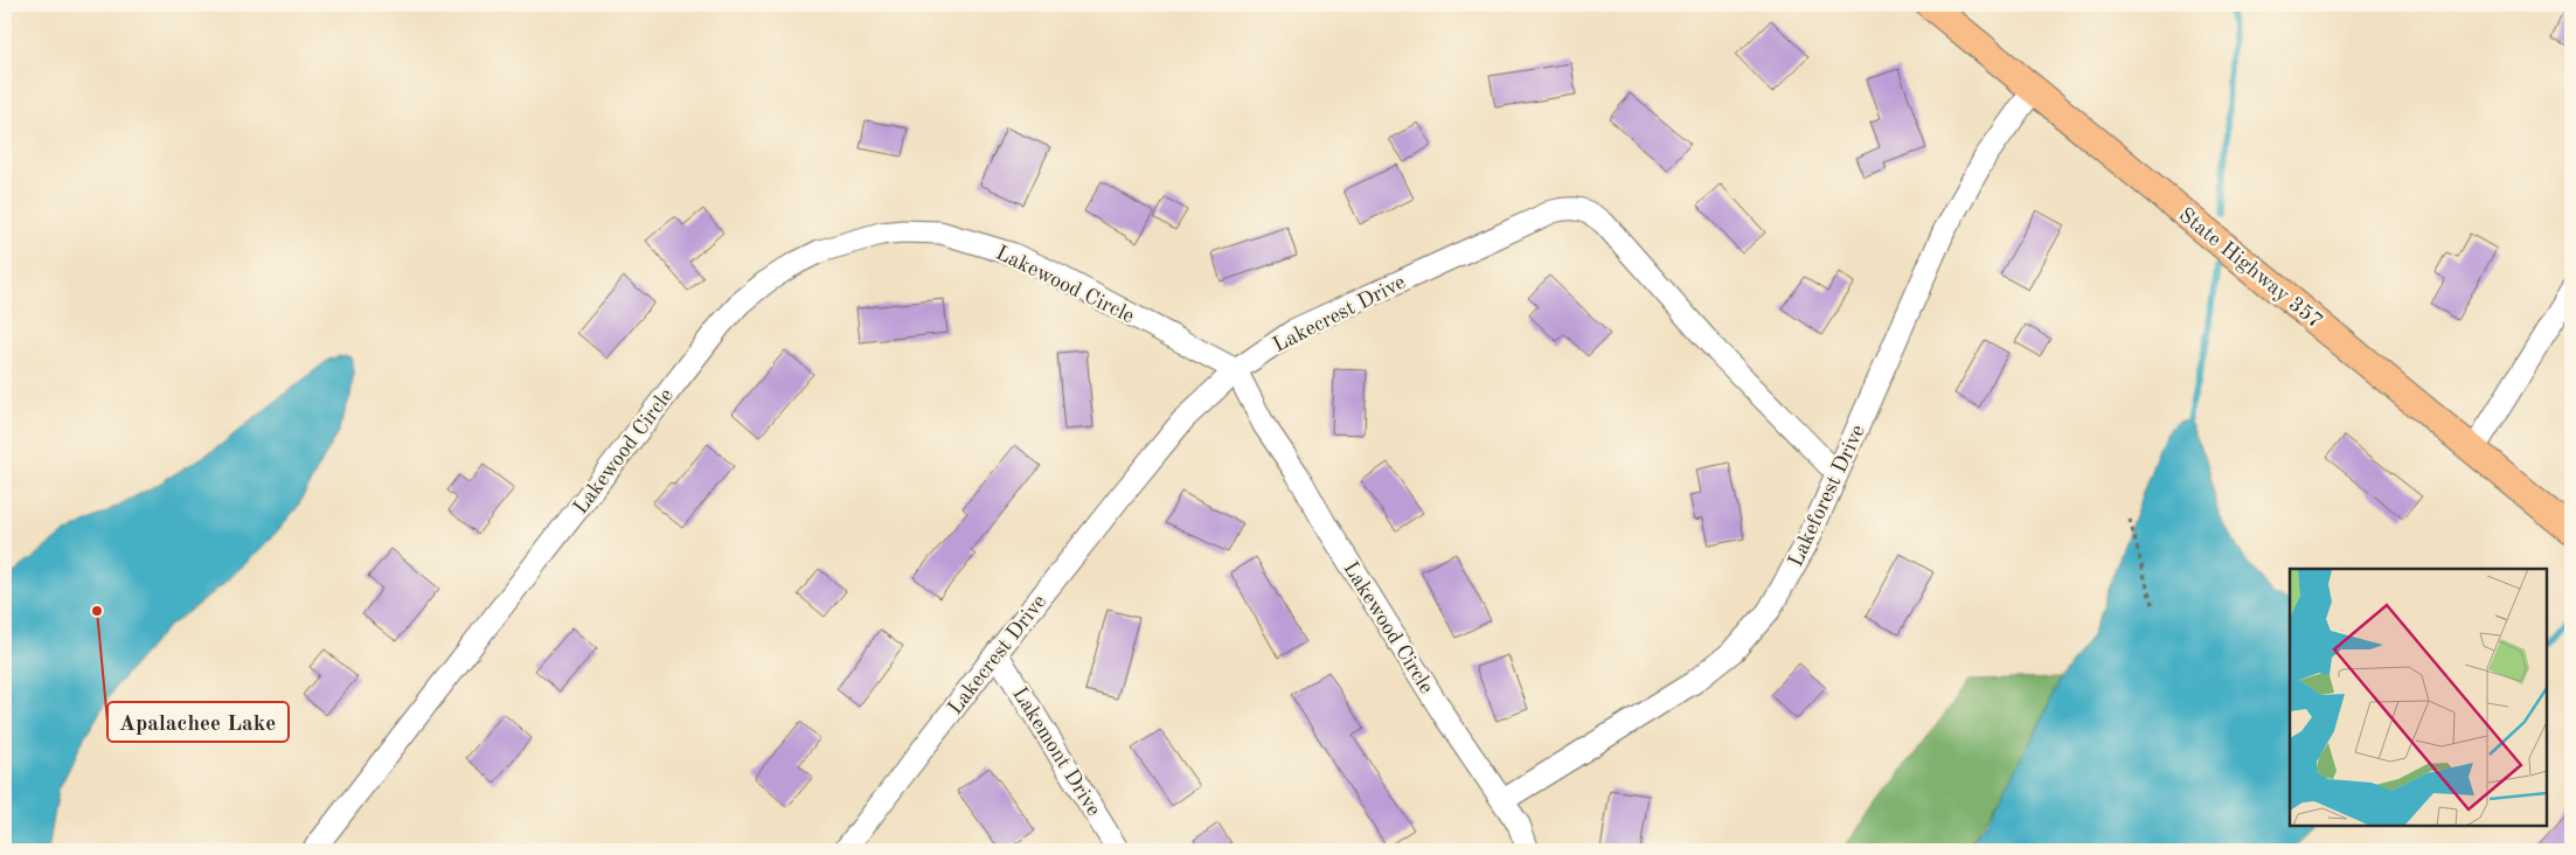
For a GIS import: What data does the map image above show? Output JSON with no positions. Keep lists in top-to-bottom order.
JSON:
{
  "streets": {
    "main road": ["State Highway 357"],
    "street": [
      "Lakewood Circle",
      "Lakecrest Drive",
      "Lakeforest Drive",
      "Lakemont Drive"
    ]
  },
  "crossings": [
    ["State Highway 357", "Lakeforest Drive"],
    ["Lakewood Circle", "Lakecrest Drive"],
    ["Lakewood Circle", "Lakeforest Drive"],
    ["Lakecrest Drive", "Lakeforest Drive"],
    ["Lakecrest Drive", "Lakemont Drive"]
  ],
  "places": ["Apalachee Lake"]
}
